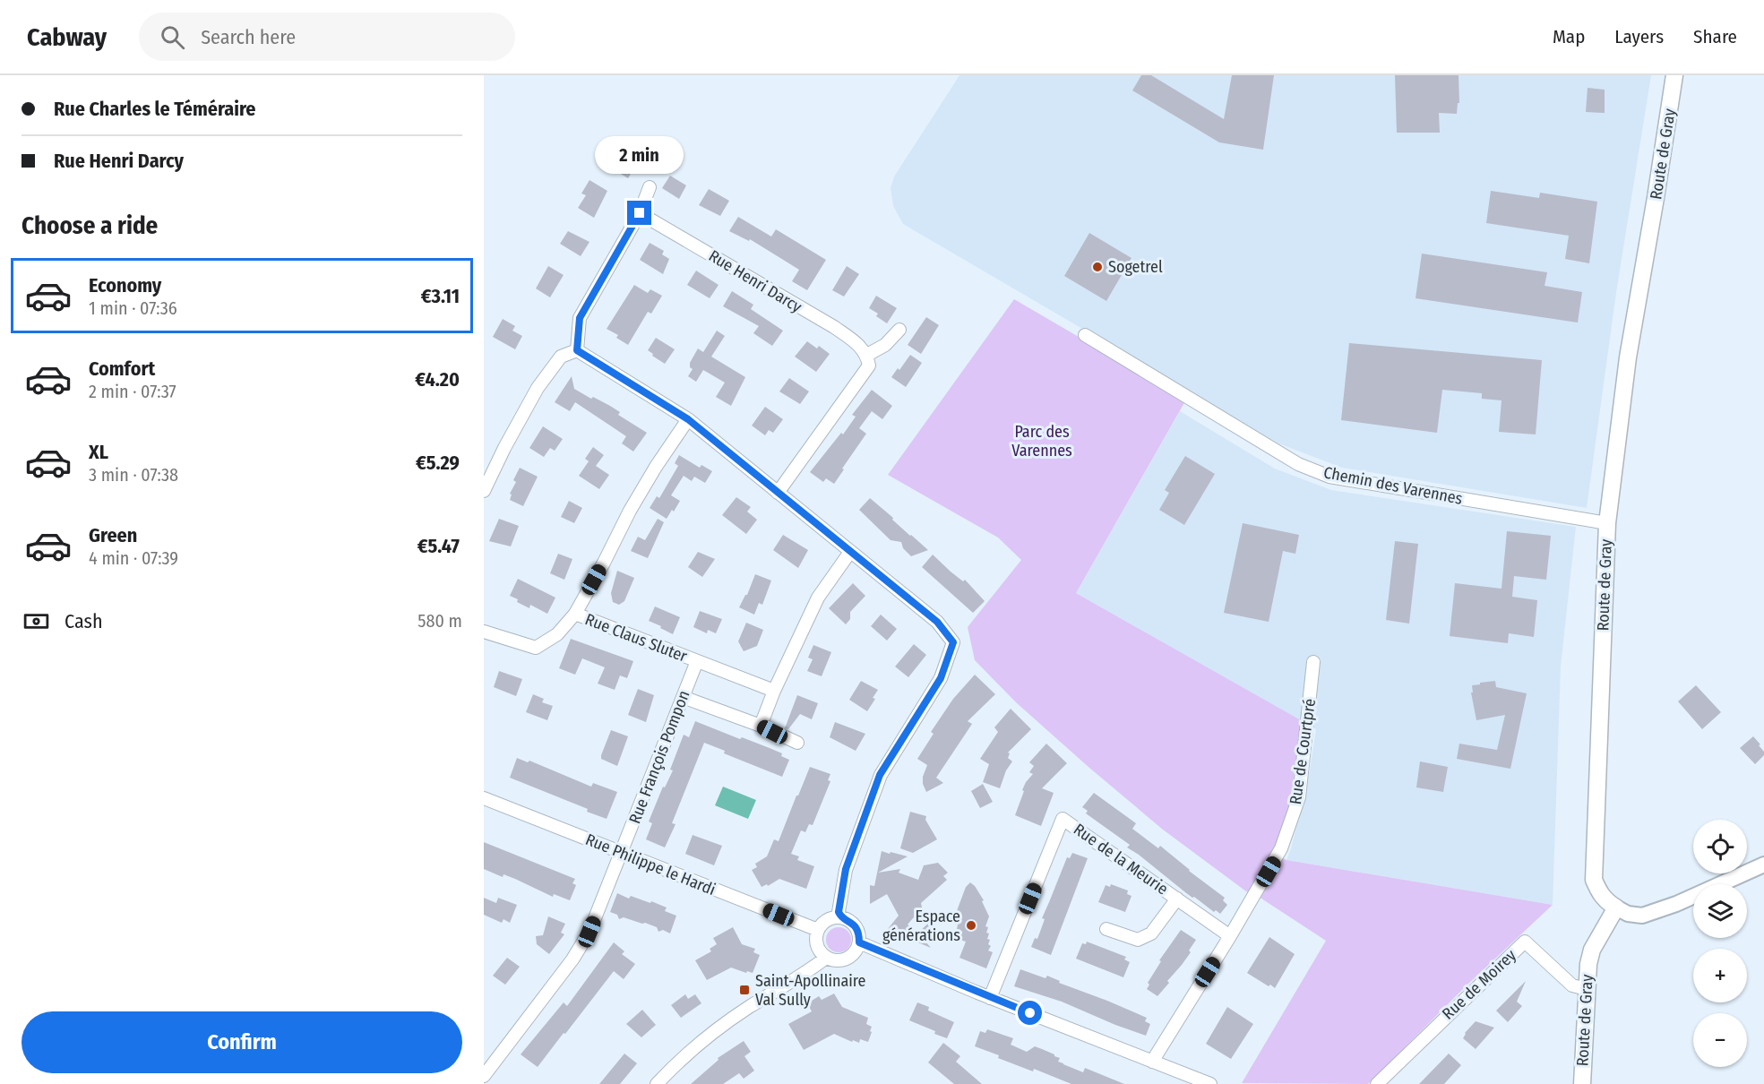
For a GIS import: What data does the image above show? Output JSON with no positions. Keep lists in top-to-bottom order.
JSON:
{
  "streets": {
    "main road": ["Route de Gray"],
    "street": [
      "Rue Henri Darcy",
      "Chemin des Varennes",
      "Rue Claus Sluter",
      "Rue de Courtpré",
      "Rue François Pompon",
      "Rue de la Meurie",
      "Rue Philippe le Hardi",
      "Rue de Moirey"
    ]
  },
  "crossings": [
    ["Route de Gray", "Chemin des Varennes"],
    ["Route de Gray", "Rue de Moirey"],
    ["Rue Claus Sluter", "Rue François Pompon"],
    ["Rue de Courtpré", "Rue de la Meurie"],
    ["Rue François Pompon", "Rue Philippe le Hardi"]
  ],
  "parks": ["Parc des Varennes"],
  "places": {
    "other": ["Sogetrel", "Espace générations"],
    "transit": ["Saint-Apollinaire Val Sully"]
  },
  "page": {
    "header": "Cabway",
    "search": "Search here",
    "nav": ["Map", "Layers", "Share"],
    "banner": ["Rue Charles le Téméraire", "Rue Henri Darcy"],
    "bubble": "2 min",
    "heading": "Choose a ride",
    "list": [
      {
        "name": "Economy",
        "note": "1 min · 07:36",
        "value": "€3.11"
      },
      {
        "name": "Comfort",
        "note": "2 min · 07:37",
        "value": "€4.20"
      },
      {
        "name": "XL",
        "note": "3 min · 07:38",
        "value": "€5.29"
      },
      {
        "name": "Green",
        "note": "4 min · 07:39",
        "value": "€5.47"
      }
    ],
    "pay": ["Cash", "580 m"],
    "map_buttons": ["+", "−"],
    "buttons": "Confirm"
  }
}
